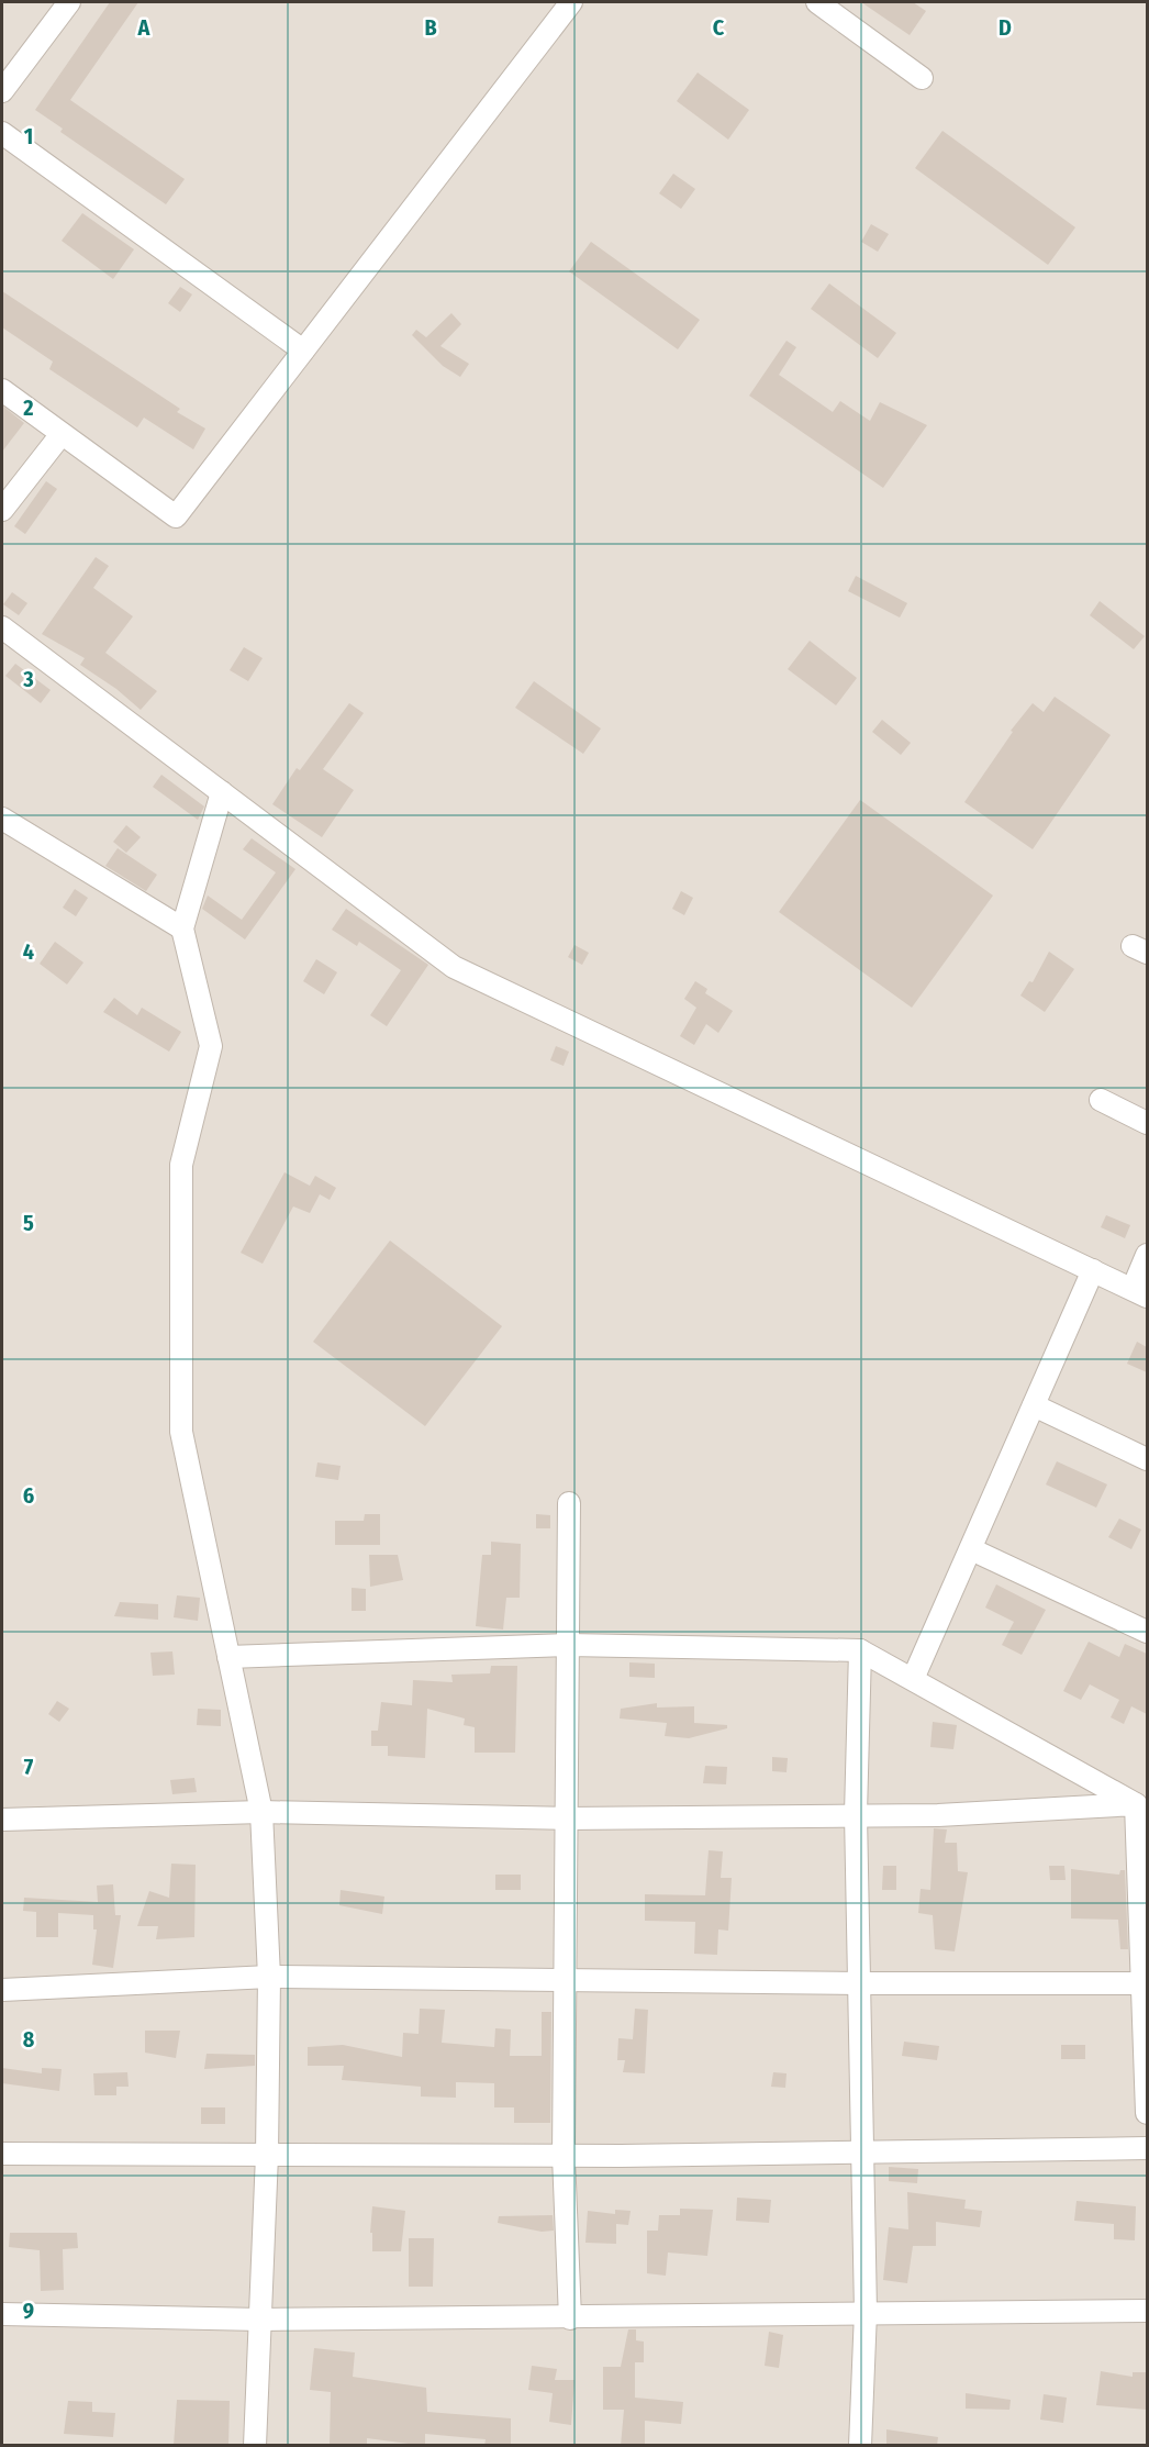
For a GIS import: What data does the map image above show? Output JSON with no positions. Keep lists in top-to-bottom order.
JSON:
{
  "grid": {
    "columns": [
      "A",
      "B",
      "C",
      "D"
    ],
    "rows": [
      "1",
      "2",
      "3",
      "4",
      "5",
      "6",
      "7",
      "8",
      "9"
    ]
  }
}
